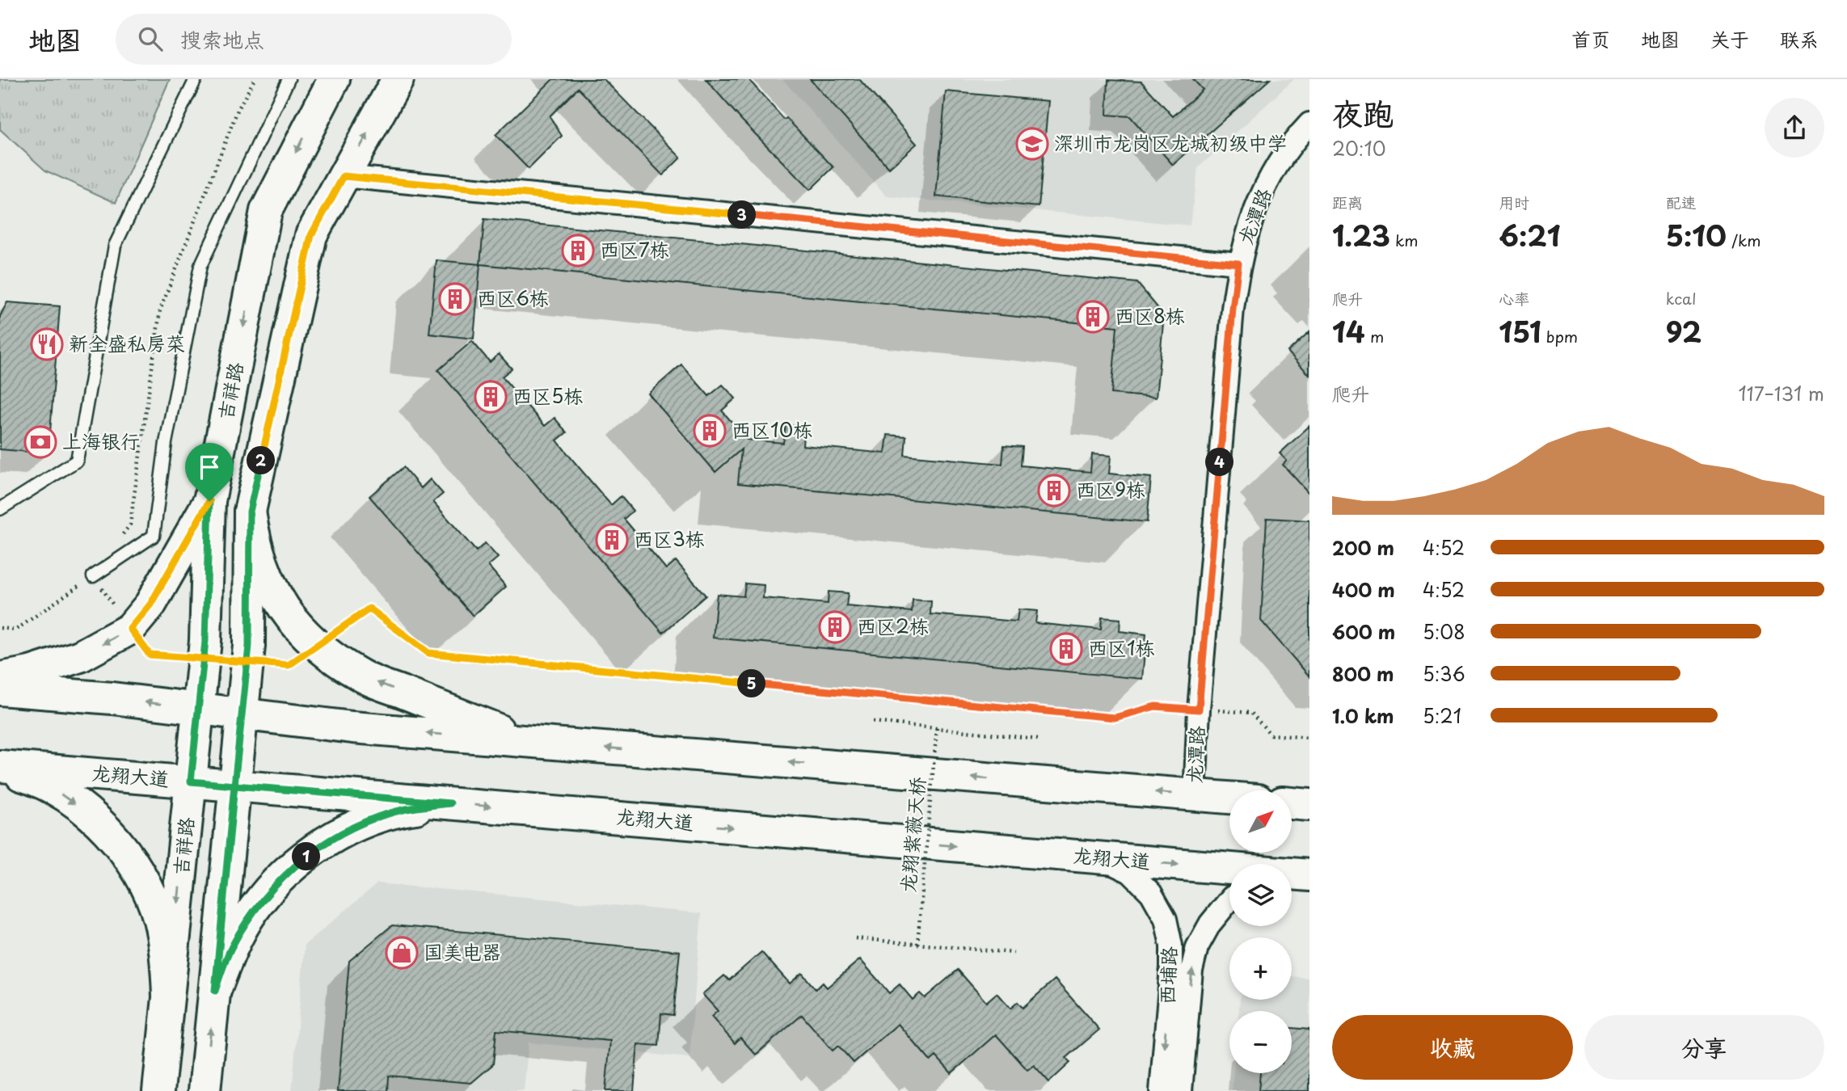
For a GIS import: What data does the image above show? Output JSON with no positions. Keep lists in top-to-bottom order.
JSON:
{
  "streets": {
    "main road": ["吉祥路", "龙翔大道"],
    "street": ["龙潭路", "西埔路"],
    "path": ["龙翔紫薇天桥"]
  },
  "crossings": [
    ["吉祥路", "龙翔大道"],
    ["龙翔大道", "西埔路"]
  ],
  "places": {
    "school or university": ["深圳市龙岗区龙城初级中学"],
    "building": [
      "西区7栋",
      "西区6栋",
      "西区8栋",
      "西区5栋",
      "西区10栋",
      "西区9栋",
      "西区3栋",
      "西区2栋",
      "西区1栋"
    ],
    "restaurant": ["新全盛私房菜"],
    "bank": ["上海银行"],
    "shop": ["国美电器"]
  },
  "north": "top right",
  "page": {
    "header": "地图",
    "search": "搜索地点",
    "nav": [
      "首页",
      "地图",
      "关于",
      "联系"
    ],
    "heading": ["夜跑", "20:10"],
    "stats": [
      ["距离", "1.23 km"],
      ["用时", "6:21"],
      ["配速", "5:10 /km"],
      ["爬升", "14 m"],
      ["心率", "151 bpm"],
      ["kcal", "92"]
    ],
    "pins": [
      "3",
      "2",
      "4",
      "5",
      "1"
    ],
    "chart": ["爬升", "117–131 m"],
    "list": [
      {
        "name": "200 m",
        "note": "4:52"
      },
      {
        "name": "400 m",
        "note": "4:52"
      },
      {
        "name": "600 m",
        "note": "5:08"
      },
      {
        "name": "800 m",
        "note": "5:36"
      },
      {
        "name": "1.0 km",
        "note": "5:21"
      }
    ],
    "map_buttons": ["+", "−"],
    "buttons": ["收藏", "分享"]
  }
}
